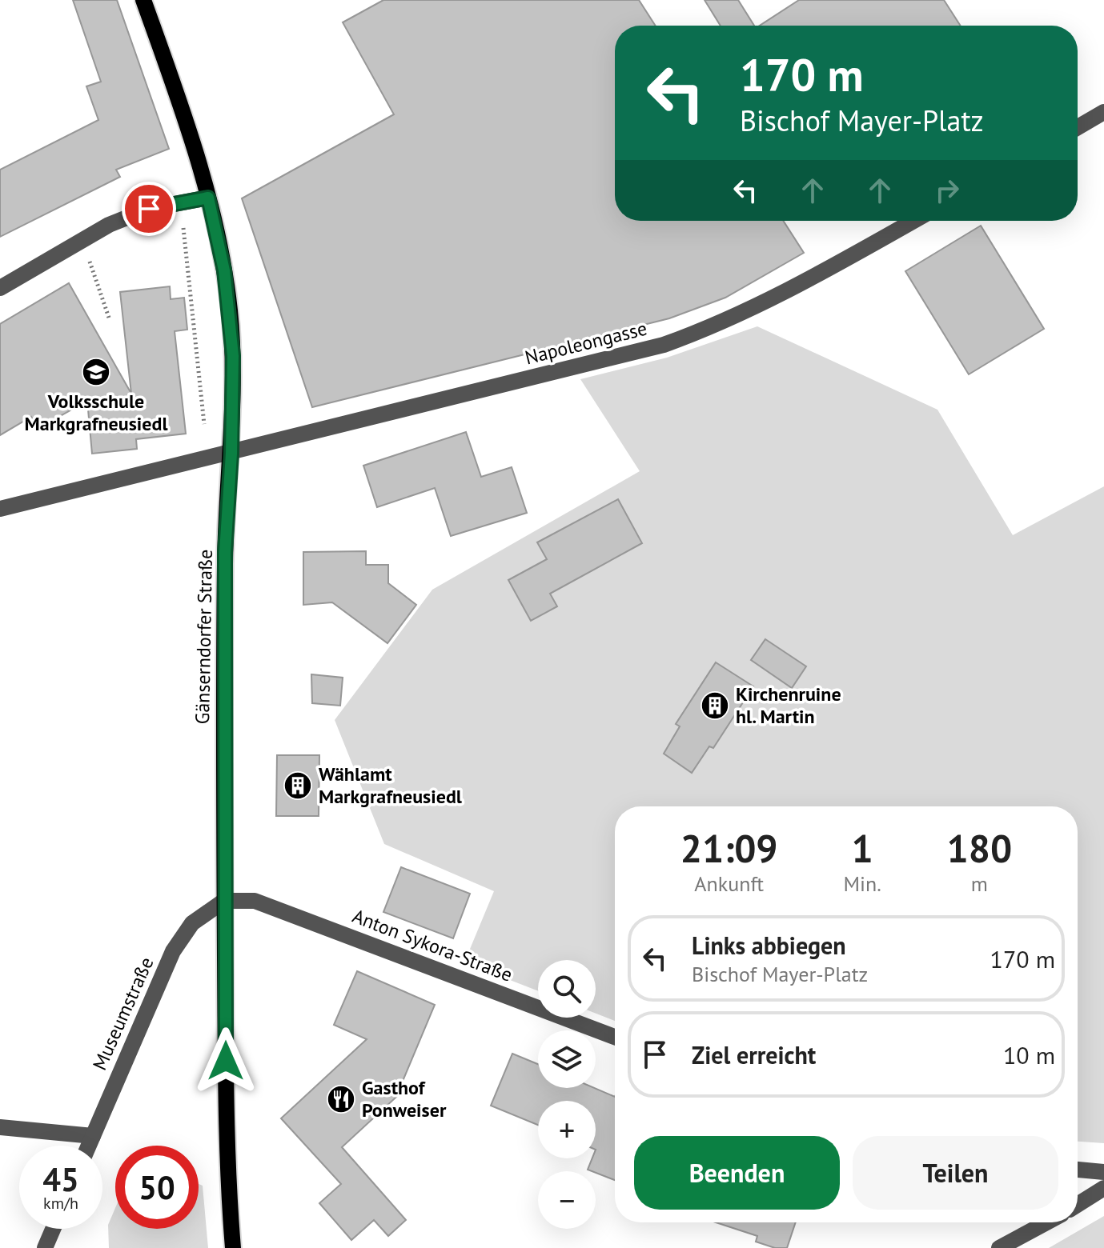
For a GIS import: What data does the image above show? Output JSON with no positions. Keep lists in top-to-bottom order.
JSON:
{
  "streets": {
    "main road": ["Gänserndorfer Straße"],
    "street": ["Napoleongasse", "Anton Sykora-Straße", "Museumstraße"]
  },
  "crossings": [
    ["Napoleongasse", "Gänserndorfer Straße"],
    ["Gänserndorfer Straße", "Anton Sykora-Straße"],
    ["Gänserndorfer Straße", "Museumstraße"],
    ["Anton Sykora-Straße", "Museumstraße"]
  ],
  "places": {
    "school or university": ["Volksschule Markgrafneusiedl"],
    "building": ["Kirchenruine hl. Martin", "Wählamt Markgrafneusiedl"],
    "restaurant": ["Gasthof Ponweiser"]
  },
  "page": {
    "turn": ["170 m", "Bischof Mayer-Platz"],
    "eta": [
      "21:09",
      "Ankunft",
      "1",
      "Min.",
      "180",
      "m"
    ],
    "list": [
      {
        "name": "Links abbiegen",
        "note": "Bischof Mayer-Platz",
        "value": "170 m"
      },
      {
        "name": "Ziel erreicht",
        "value": "10 m"
      }
    ],
    "map_buttons": ["+", "−"],
    "buttons": ["Beenden", "Teilen"],
    "speed": "45 km/h",
    "limit": "50"
  }
}
